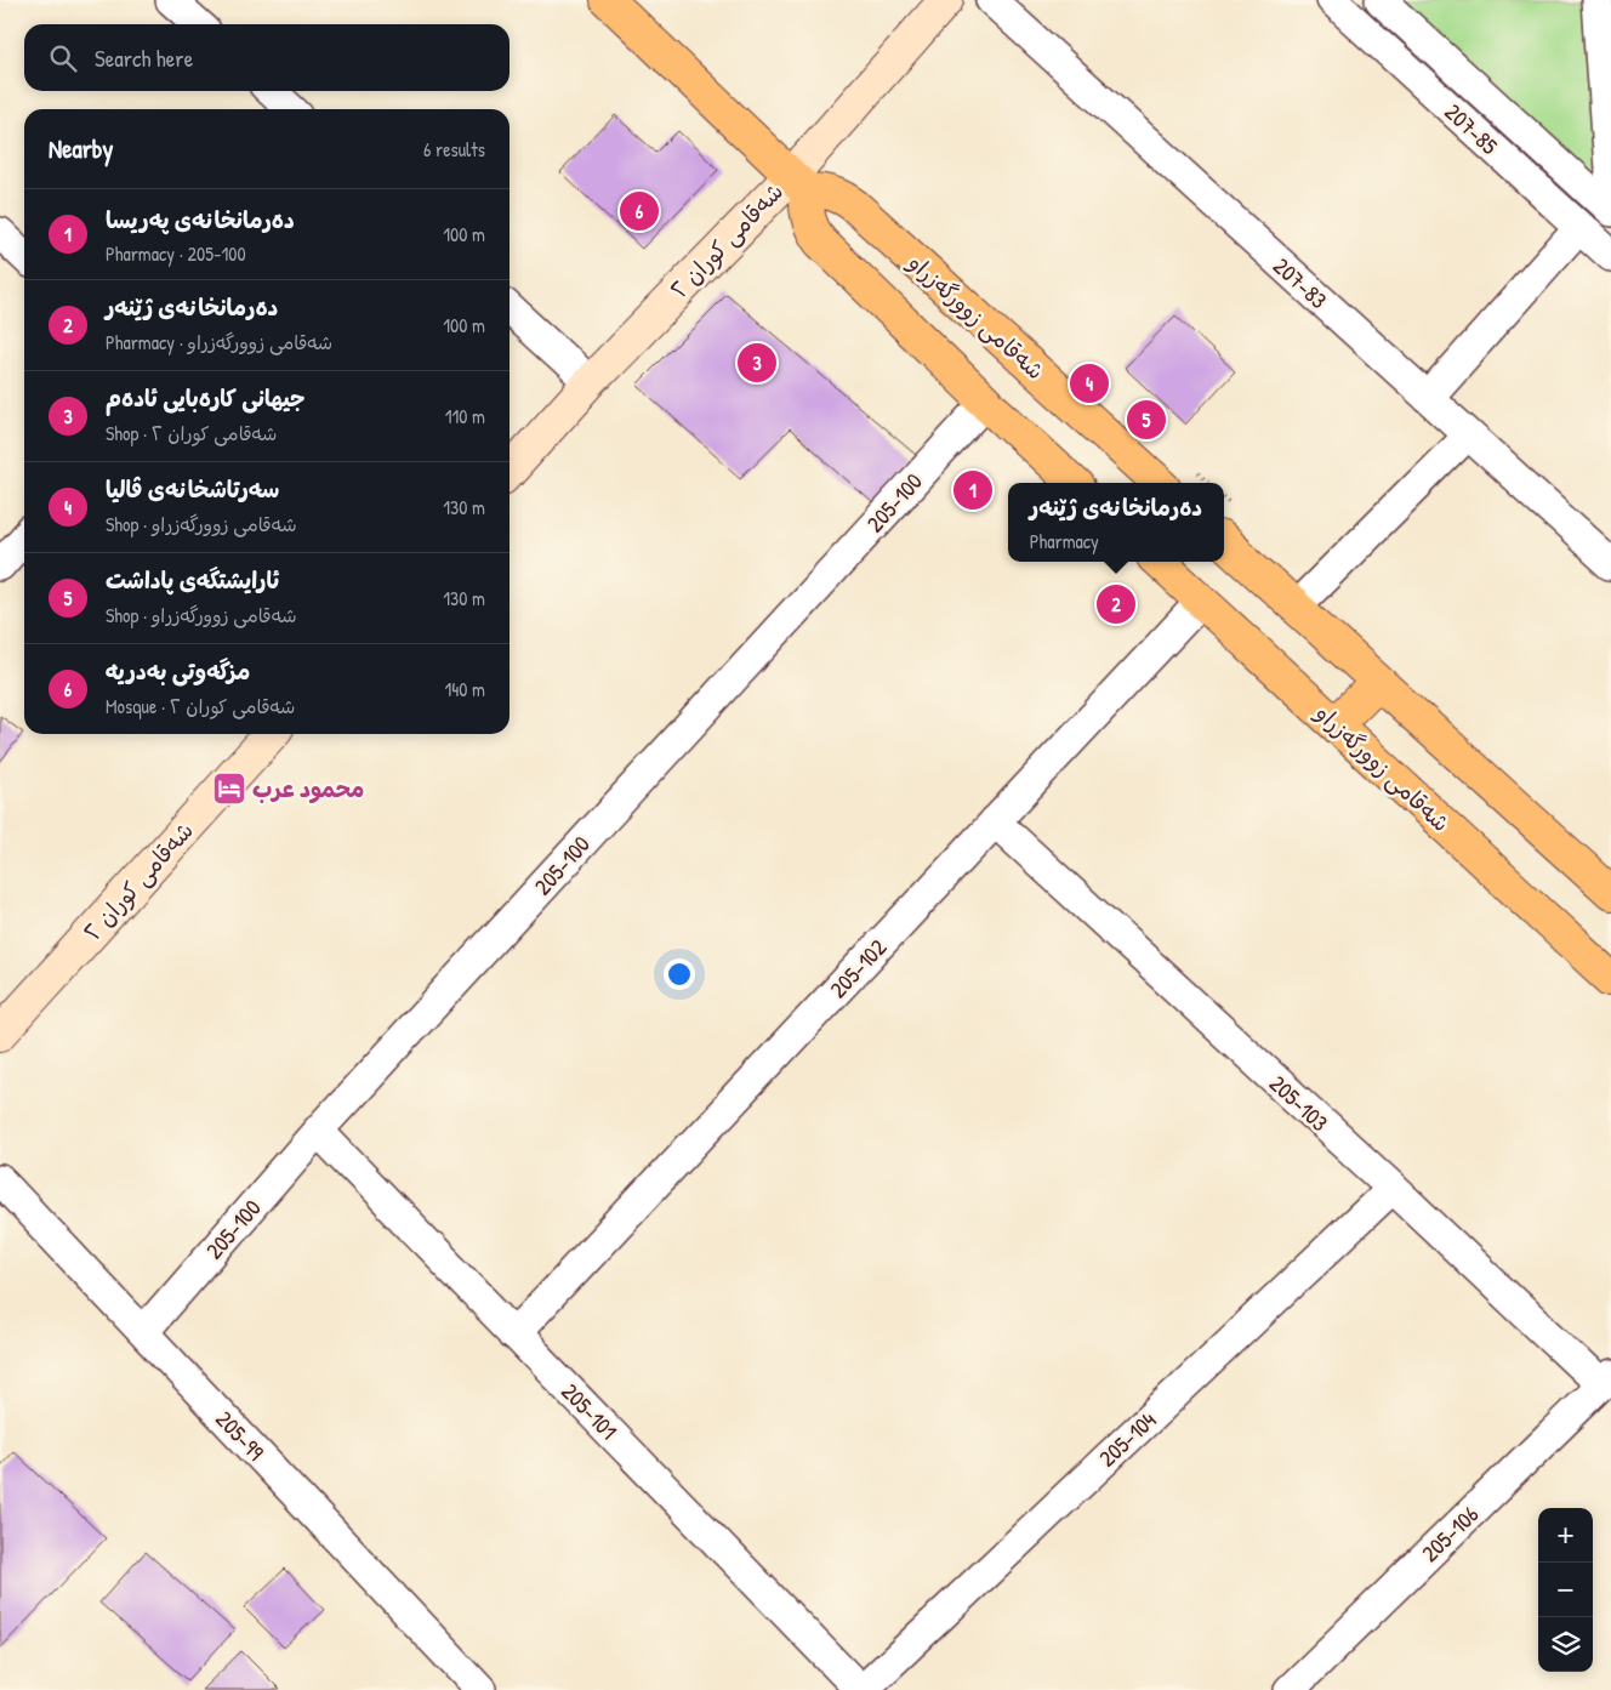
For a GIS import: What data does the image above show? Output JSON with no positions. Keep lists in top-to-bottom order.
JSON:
{
  "streets": {
    "main road": ["شەقامی زوورگەزراو"],
    "street": [
      "207-85",
      "شەقامی کوران ٢",
      "207-83",
      "205-100",
      "205-102",
      "205-103",
      "205-101",
      "205-99",
      "205-104",
      "205-106"
    ]
  },
  "crossings": [
    ["شەقامی کوران ٢", "شەقامی زوورگەزراو"],
    ["شەقامی زوورگەزراو", "205-102"],
    ["205-100", "205-101"],
    ["205-100", "205-99"],
    ["205-102", "205-103"],
    ["205-102", "205-101"],
    ["205-103", "205-104"],
    ["205-103", "205-106"],
    ["205-101", "205-104"]
  ],
  "places": {
    "hotel": ["محمود عرب"]
  },
  "page": {
    "search": "Search here",
    "heading": ["Nearby", "6 results"],
    "list": [
      {
        "mark": "1",
        "name": "دەرمانخانەی پەریسا",
        "note": "Pharmacy · 205-100",
        "value": "100 m"
      },
      {
        "mark": "2",
        "name": "دەرمانخانەی ژێنەر",
        "note": "Pharmacy · شەقامی زوورگەزراو",
        "value": "100 m"
      },
      {
        "mark": "3",
        "name": "جیهانی کارەبایی ئادەم",
        "note": "Shop · شەقامی کوران ٢",
        "value": "110 m"
      },
      {
        "mark": "4",
        "name": "سەرتاشخانەی ڤالیا",
        "note": "Shop · شەقامی زوورگەزراو",
        "value": "130 m"
      },
      {
        "mark": "5",
        "name": "ئارایشتگەی پاداشت",
        "note": "Shop · شەقامی زوورگەزراو",
        "value": "130 m"
      },
      {
        "mark": "6",
        "name": "مزگه‌وتی به‌دریه",
        "note": "Mosque · شەقامی کوران ٢",
        "value": "140 m"
      }
    ],
    "pins": [
      "6",
      "3",
      "4",
      "5",
      "1",
      "2"
    ],
    "popup": ["دەرمانخانەی ژێنەر", "Pharmacy"],
    "map_buttons": ["+", "−"]
  }
}
